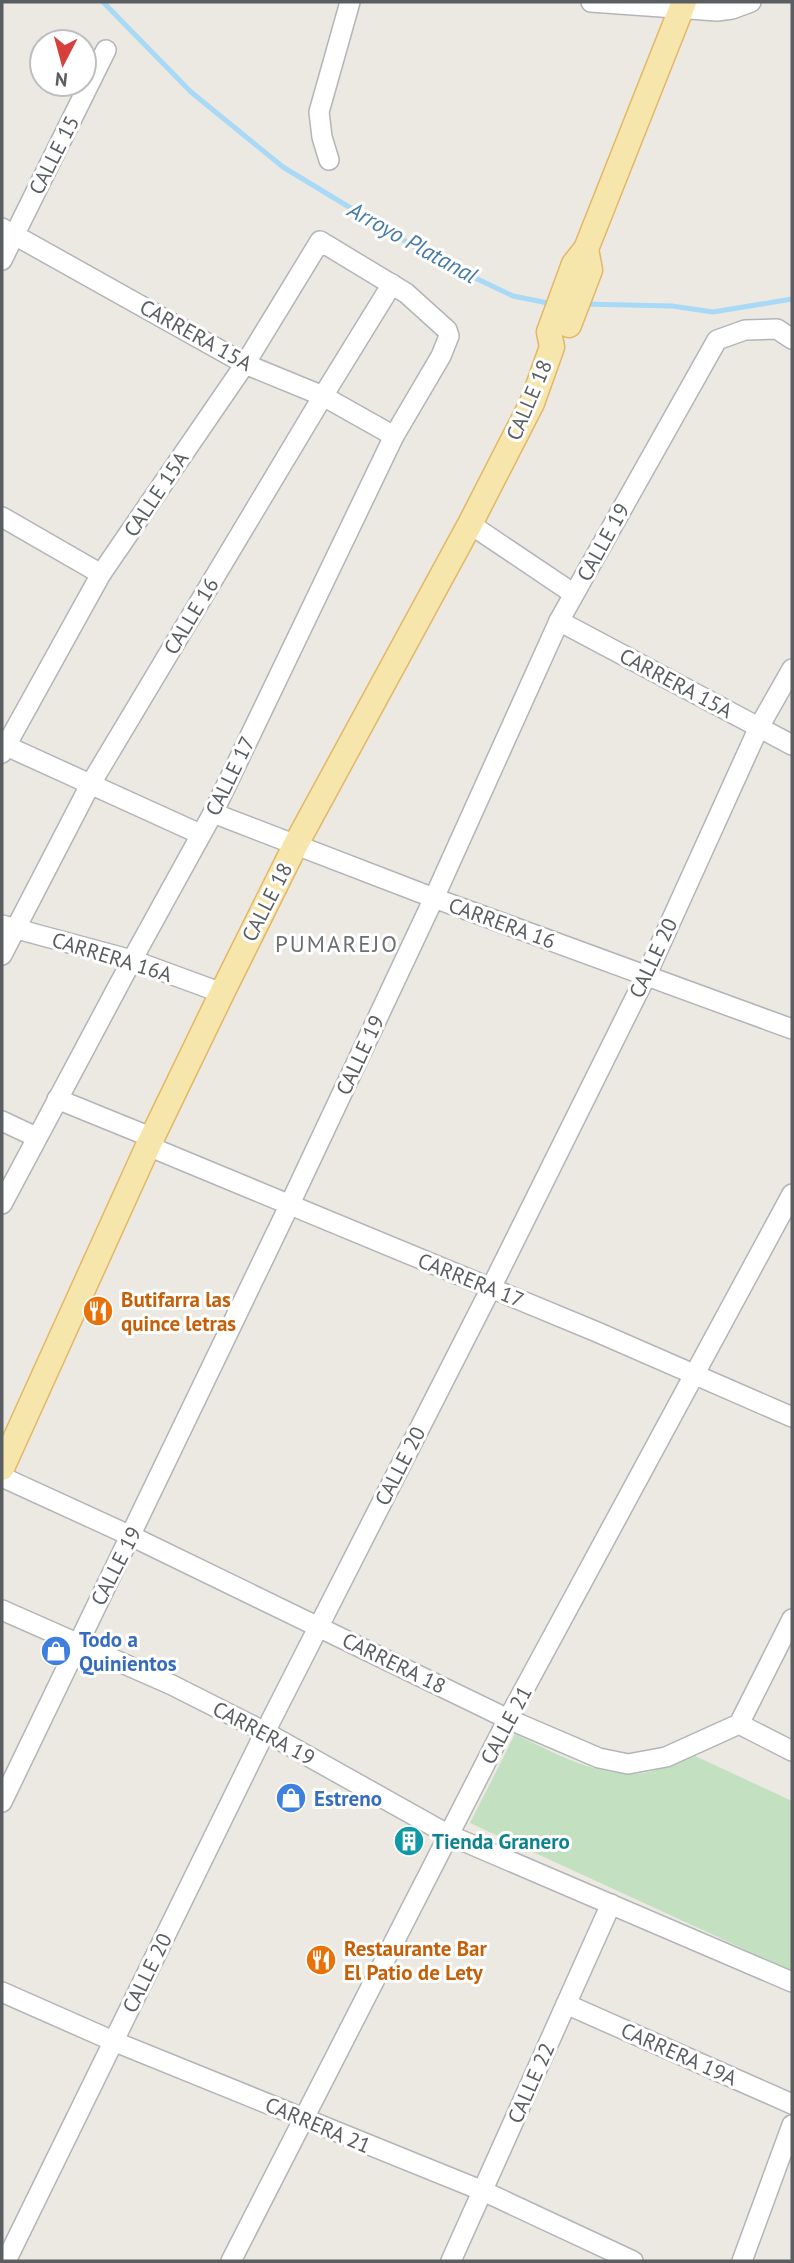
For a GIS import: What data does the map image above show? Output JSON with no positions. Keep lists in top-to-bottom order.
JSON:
{
  "streets": {
    "main road": ["CALLE 18"],
    "street": [
      "CALLE 15",
      "CARRERA 15A",
      "CALLE 15A",
      "CALLE 19",
      "CALLE 16",
      "CALLE 17",
      "CARRERA 16",
      "CARRERA 16A",
      "CALLE 20",
      "CARRERA 17",
      "CARRERA 18",
      "CALLE 21",
      "CARRERA 19",
      "CARRERA 19A",
      "CALLE 22",
      "CARRERA 21"
    ]
  },
  "crossings": [
    ["CALLE 15", "CARRERA 15A"],
    ["CARRERA 15A", "CALLE 15A"],
    ["CARRERA 15A", "CALLE 19"],
    ["CARRERA 15A", "CALLE 16"],
    ["CARRERA 15A", "CALLE 17"],
    ["CARRERA 15A", "CALLE 20"],
    ["CALLE 18", "CARRERA 16"],
    ["CALLE 18", "CARRERA 16A"],
    ["CALLE 18", "CARRERA 17"],
    ["CALLE 15A", "CALLE 16"],
    ["CALLE 15A", "CALLE 17"],
    ["CALLE 19", "CARRERA 16"],
    ["CALLE 19", "CARRERA 17"],
    ["CALLE 19", "CARRERA 18"],
    ["CALLE 19", "CARRERA 19"],
    ["CALLE 16", "CALLE 17"],
    ["CALLE 16", "CARRERA 16A"],
    ["CALLE 17", "CARRERA 16"],
    ["CALLE 17", "CARRERA 16A"],
    ["CALLE 17", "CARRERA 17"],
    ["CARRERA 16", "CALLE 20"],
    ["CALLE 20", "CARRERA 17"],
    ["CALLE 20", "CARRERA 18"],
    ["CALLE 20", "CARRERA 19"],
    ["CALLE 20", "CARRERA 21"],
    ["CARRERA 17", "CALLE 21"],
    ["CARRERA 18", "CALLE 21"],
    ["CALLE 21", "CARRERA 19"],
    ["CALLE 21", "CARRERA 21"],
    ["CARRERA 19", "CALLE 22"],
    ["CARRERA 19A", "CALLE 22"],
    ["CALLE 22", "CARRERA 21"]
  ],
  "districts": ["PUMAREJO"],
  "water": ["Arroyo Platanal"],
  "places": {
    "restaurant": ["Butifarra las quince letras", "Restaurante Bar El Patio de Lety"],
    "shop": ["Todo a Quinientos", "Estreno"],
    "building": ["Tienda Granero"]
  },
  "north": "bottom"
}
